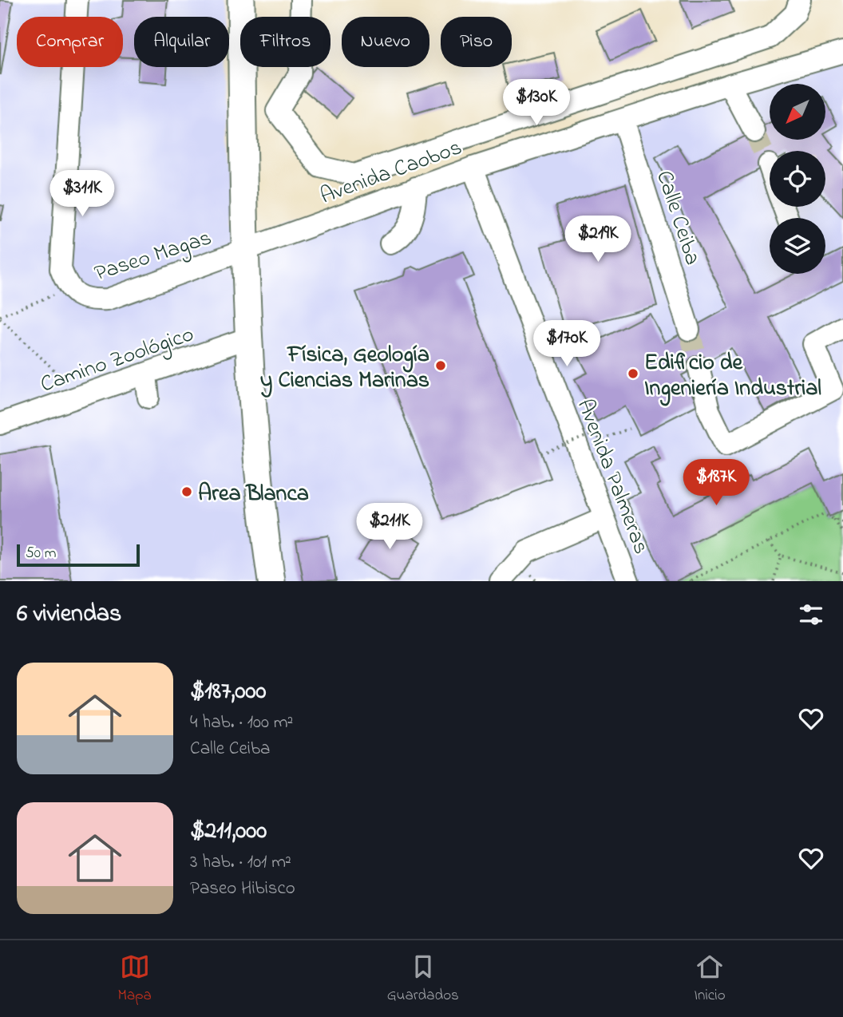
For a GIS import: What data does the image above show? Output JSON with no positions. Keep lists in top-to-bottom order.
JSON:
{
  "streets": {
    "street": [
      "Avenida Caobos",
      "Calle Ceiba",
      "Paseo Magas",
      "Camino Zoológico",
      "Avenida Palmeras"
    ]
  },
  "crossings": [
    ["Avenida Caobos", "Calle Ceiba"],
    ["Avenida Caobos", "Paseo Magas"],
    ["Avenida Caobos", "Avenida Palmeras"]
  ],
  "places": ["Física, Geología y Ciencias Marinas", "Edificio de Ingeniería Industrial", "Area Blanca"],
  "scale_bar": "50 m",
  "north": "bottom left",
  "page": {
    "chip": [
      "Comprar",
      "Alquilar",
      "Filtros",
      "Nuevo",
      "Piso"
    ],
    "price": [
      "$130K",
      "$311K",
      "$219K",
      "$170K",
      "$187K",
      "$211K"
    ],
    "scale": "50 m",
    "heading": "6 viviendas",
    "list": [
      {
        "name": "$187,000",
        "note": "4 hab. · 100 m² · Calle Ceiba"
      },
      {
        "name": "$211,000",
        "note": "3 hab. · 101 m² · Paseo Hibisco"
      }
    ],
    "tabs": ["Mapa", "Guardados", "Inicio"]
  }
}
